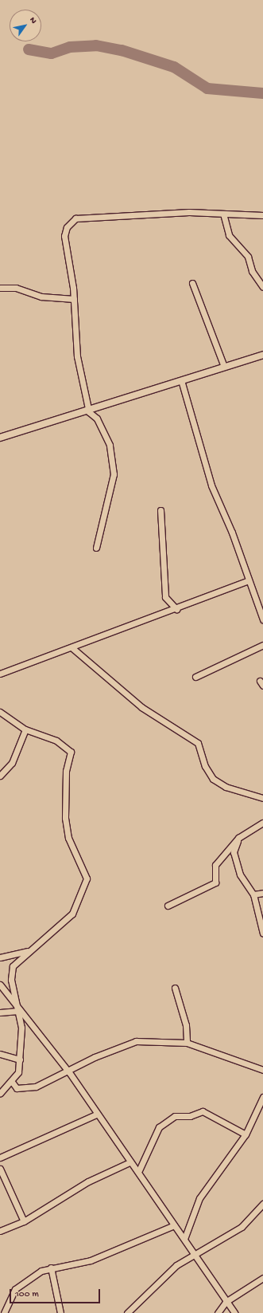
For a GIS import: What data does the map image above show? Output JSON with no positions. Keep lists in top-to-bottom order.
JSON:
{
  "scale_bar": "100 m",
  "north": "top right"
}
